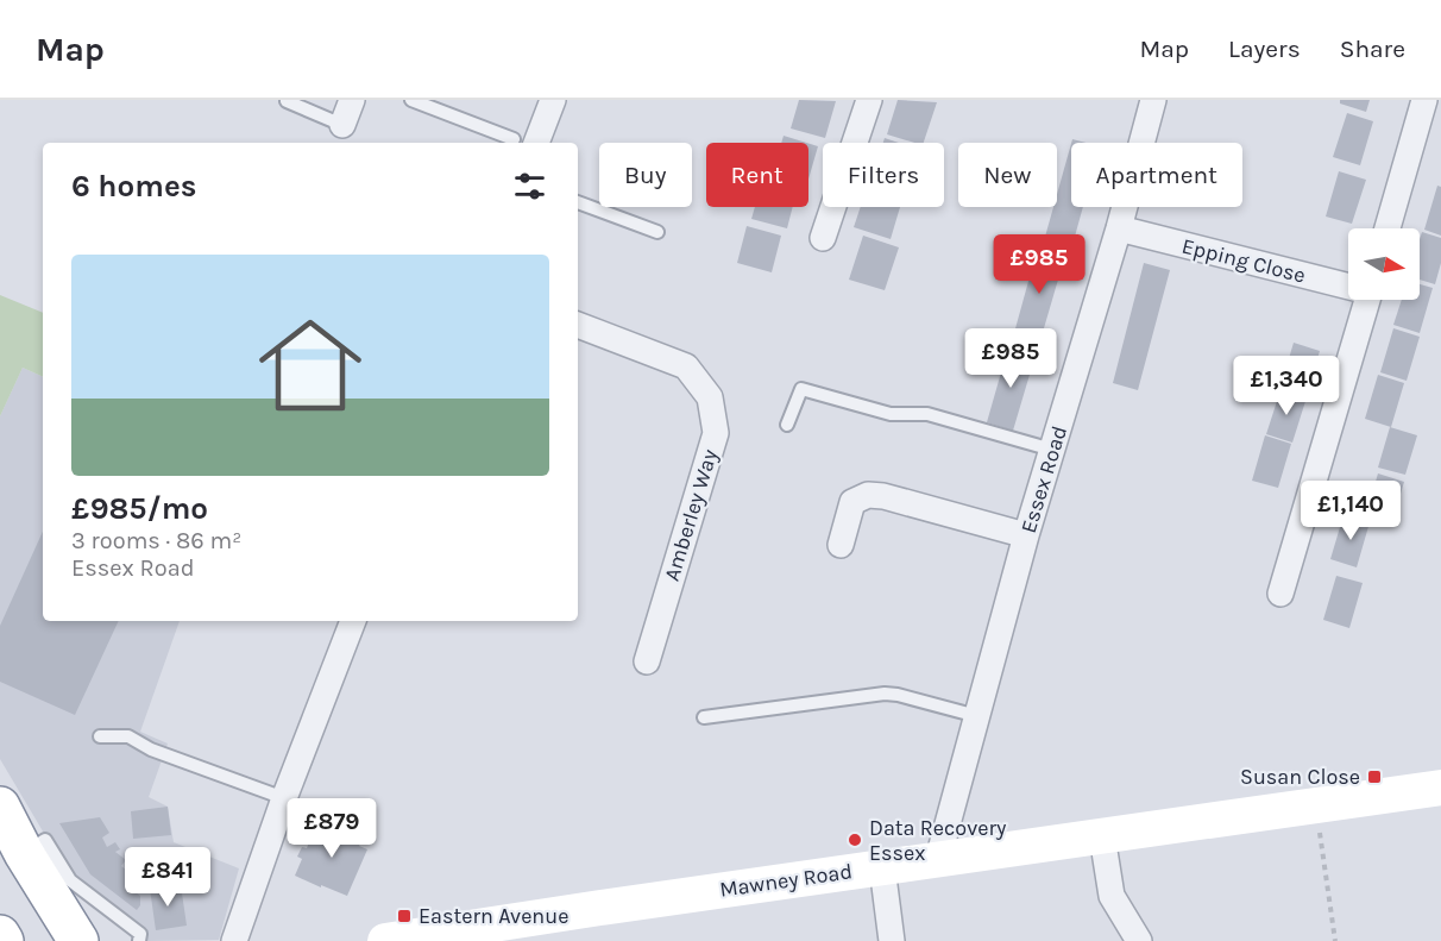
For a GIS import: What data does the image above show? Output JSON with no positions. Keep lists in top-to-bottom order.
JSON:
{
  "streets": {
    "street": [
      "Epping Close",
      "Essex Road",
      "Amberley Way",
      "Mawney Road"
    ]
  },
  "crossings": [
    ["Epping Close", "Essex Road"],
    ["Essex Road", "Mawney Road"]
  ],
  "places": {
    "transit": ["Susan Close", "Eastern Avenue"],
    "other": ["Data Recovery Essex"]
  },
  "north": "right",
  "page": {
    "header": "Map",
    "nav": ["Map", "Layers", "Share"],
    "chip": [
      "Buy",
      "Rent",
      "Filters",
      "New",
      "Apartment"
    ],
    "heading": "6 homes",
    "list": [
      {
        "name": "£985/mo",
        "note": "3 rooms · 86 m² · Essex Road"
      }
    ],
    "price": [
      "£985",
      "£985",
      "£1,340",
      "£1,140",
      "£879",
      "£841"
    ]
  }
}
